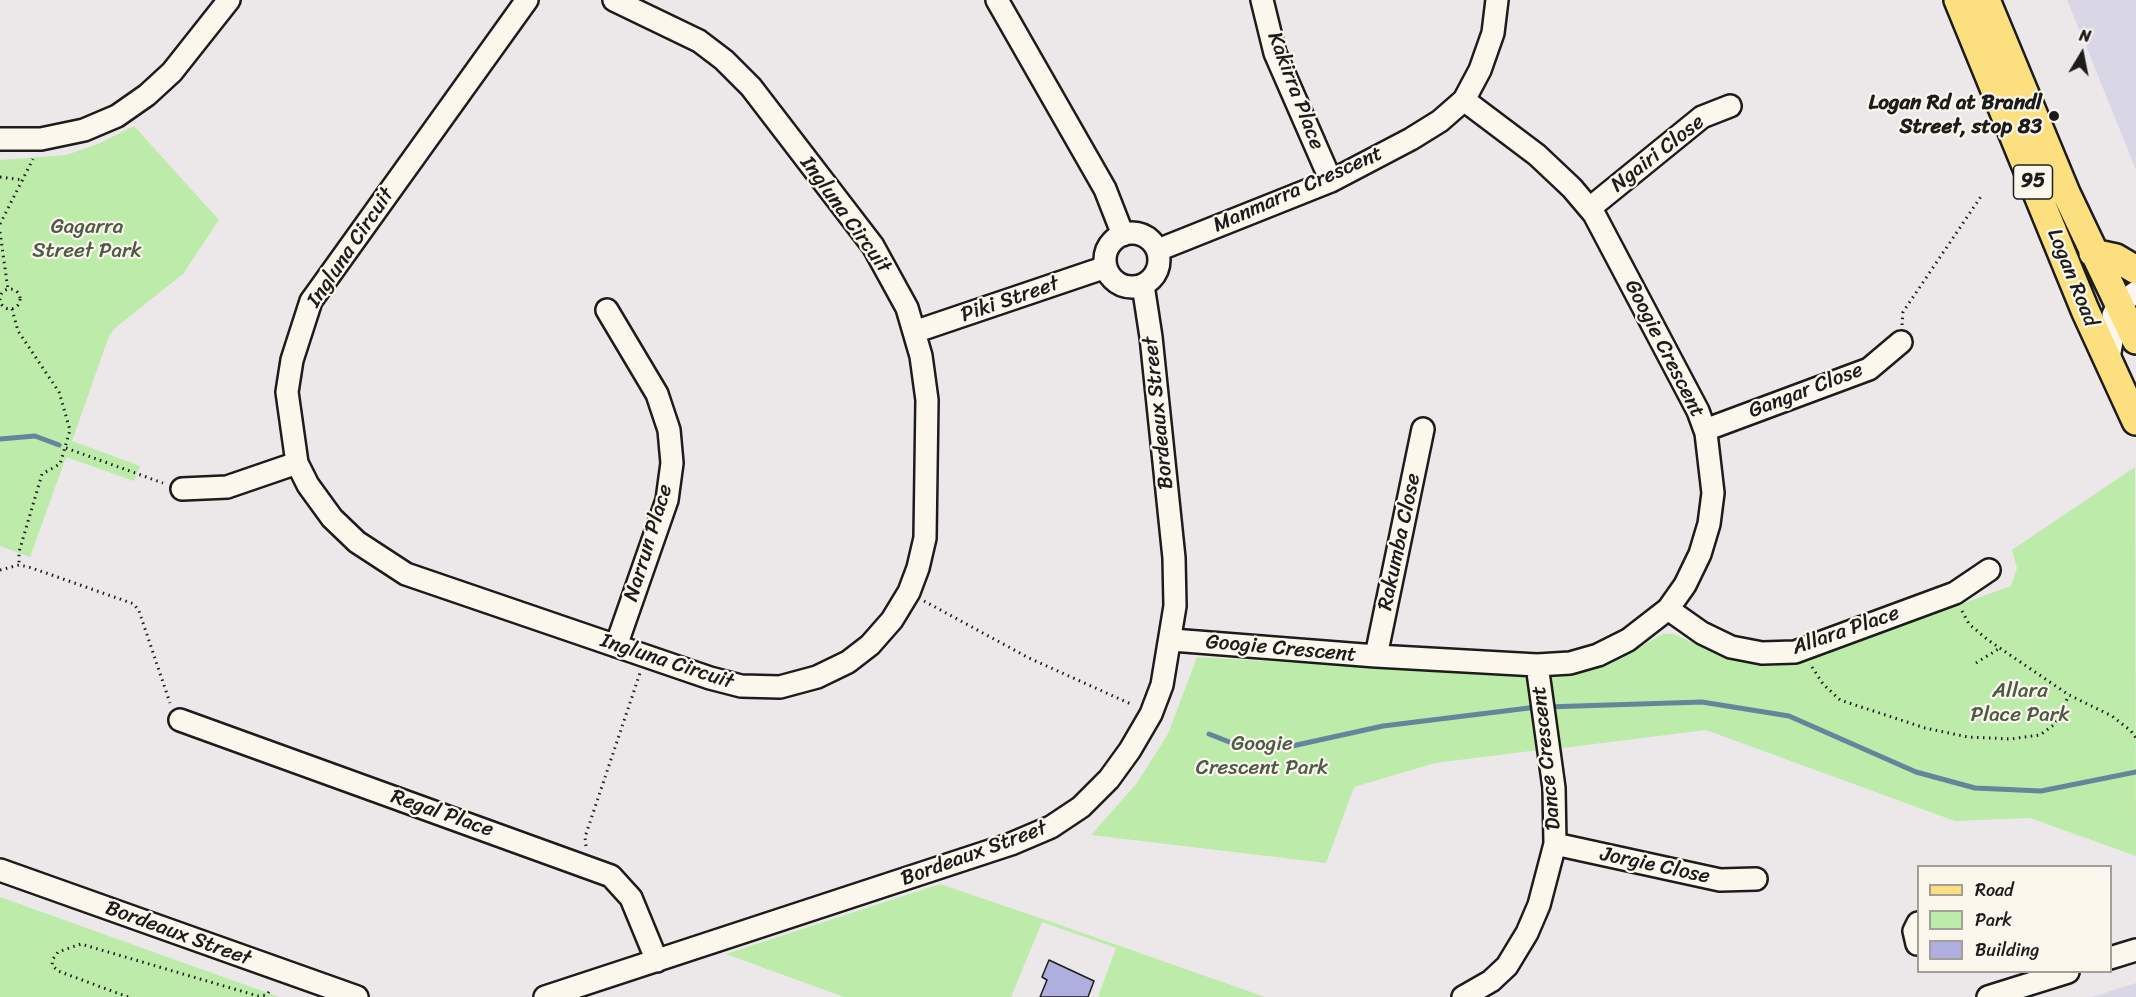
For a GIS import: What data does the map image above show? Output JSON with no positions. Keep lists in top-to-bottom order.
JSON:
{
  "streets": {
    "main road": ["95", "Logan Road"],
    "street": [
      "Kakirra Place",
      "Ngairi Close",
      "Manmarra Crescent",
      "Ingluna Circuit",
      "Piki Street",
      "Googie Crescent",
      "Gangar Close",
      "Bordeaux Street",
      "Rakumba Close",
      "Narrun Place",
      "Allara Place",
      "Dance Crescent",
      "Regal Place",
      "Jorgie Close"
    ]
  },
  "crossings": [
    ["Kakirra Place", "Manmarra Crescent"],
    ["Ngairi Close", "Googie Crescent"],
    ["Manmarra Crescent", "Piki Street"],
    ["Manmarra Crescent", "Googie Crescent"],
    ["Manmarra Crescent", "Bordeaux Street"],
    ["Ingluna Circuit", "Piki Street"],
    ["Ingluna Circuit", "Narrun Place"],
    ["Piki Street", "Bordeaux Street"],
    ["Googie Crescent", "Gangar Close"],
    ["Googie Crescent", "Bordeaux Street"],
    ["Googie Crescent", "Rakumba Close"],
    ["Googie Crescent", "Allara Place"],
    ["Googie Crescent", "Dance Crescent"],
    ["Bordeaux Street", "Regal Place"],
    ["Dance Crescent", "Jorgie Close"]
  ],
  "parks": ["Gagarra Street Park", "Allara Place Park", "Googie Crescent Park"],
  "places": ["Logan Rd at Brandl Street, stop 83"],
  "legend": ["Road", "Park", "Building"],
  "north": "top"
}
